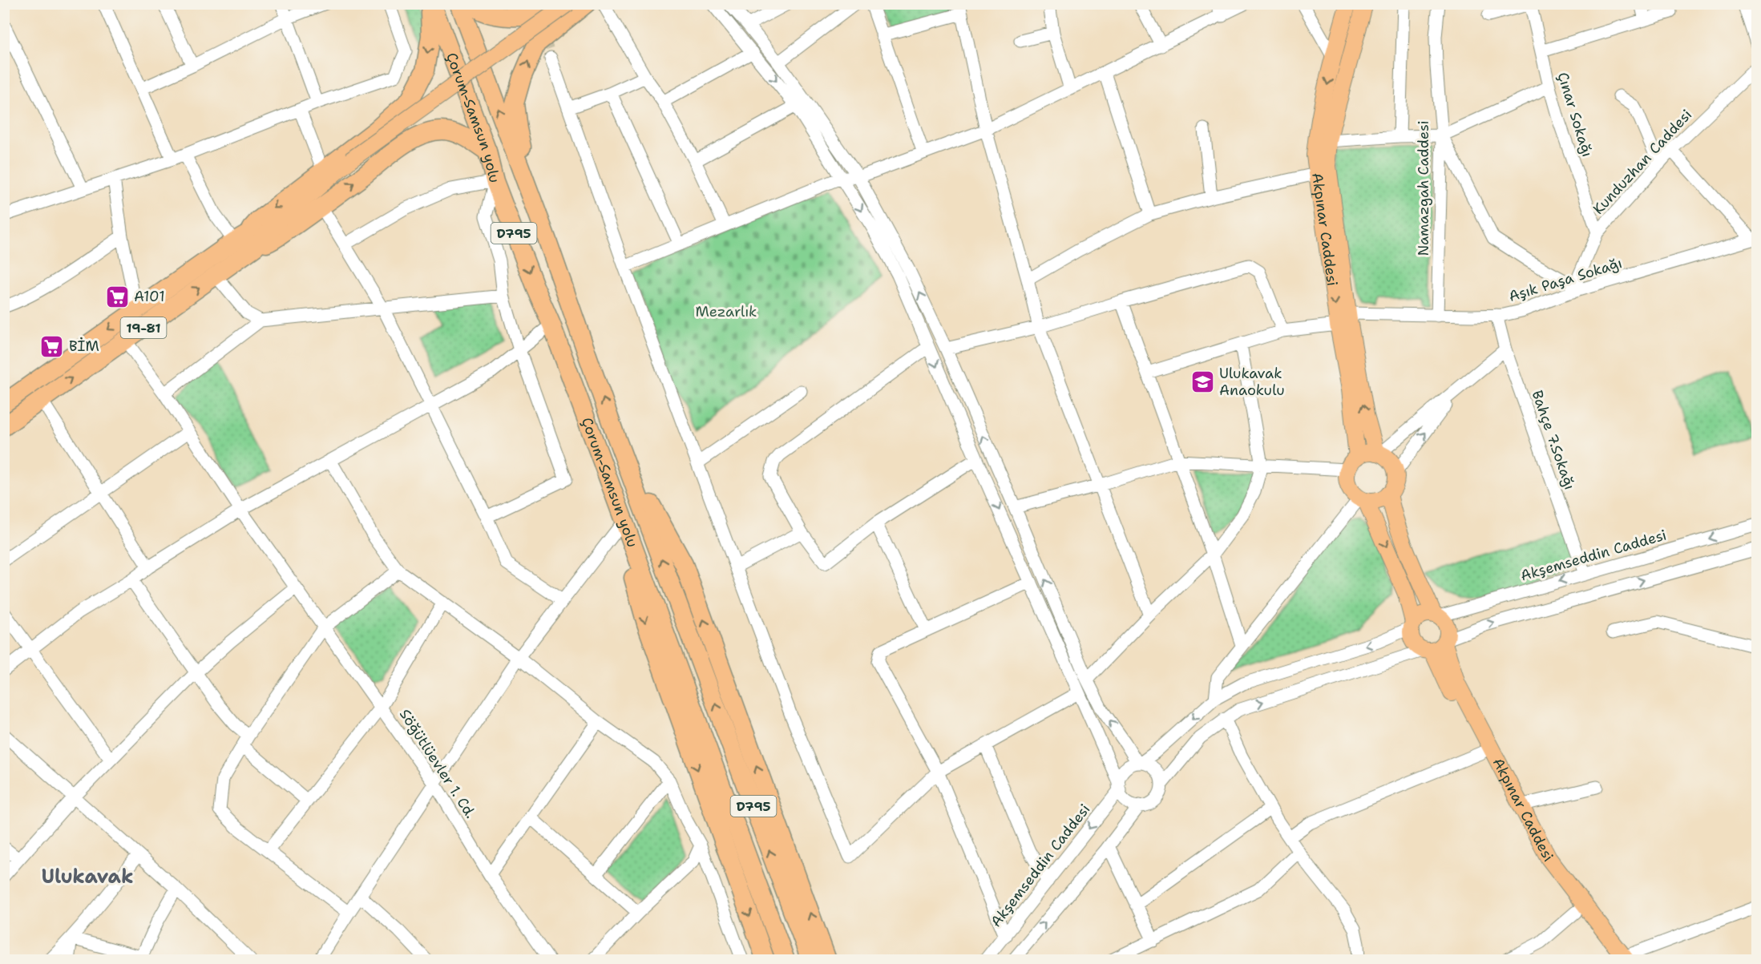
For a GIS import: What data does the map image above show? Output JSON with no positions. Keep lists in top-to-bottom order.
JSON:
{
  "streets": {
    "highway": ["Çorum-Samsun yolu", "D795", "19-81"],
    "main road": ["Akpınar Caddesi"],
    "street": [
      "Çınar Sokağı",
      "Kunduzhan Caddesi",
      "Namazgah Caddesi",
      "Aşık Paşa Sokağı",
      "Bahçe 7.Sokağı",
      "Akşemseddin Caddesi",
      "Söğütlüevler 1. Cd."
    ]
  },
  "crossings": [
    ["Çınar Sokağı", "Kunduzhan Caddesi"],
    ["Kunduzhan Caddesi", "Aşık Paşa Sokağı"],
    ["Namazgah Caddesi", "Aşık Paşa Sokağı"],
    ["Akpınar Caddesi", "Aşık Paşa Sokağı"],
    ["Akpınar Caddesi", "Akşemseddin Caddesi"],
    ["Aşık Paşa Sokağı", "Bahçe 7.Sokağı"],
    ["19-81", "Söğütlüevler 1. Cd."],
    ["Bahçe 7.Sokağı", "Akşemseddin Caddesi"]
  ],
  "districts": ["Ulukavak"],
  "parks": ["Mezarlık"],
  "places": {
    "supermarket": ["A101", "BİM"],
    "school or university": ["Ulukavak Anaokulu"]
  }
}
